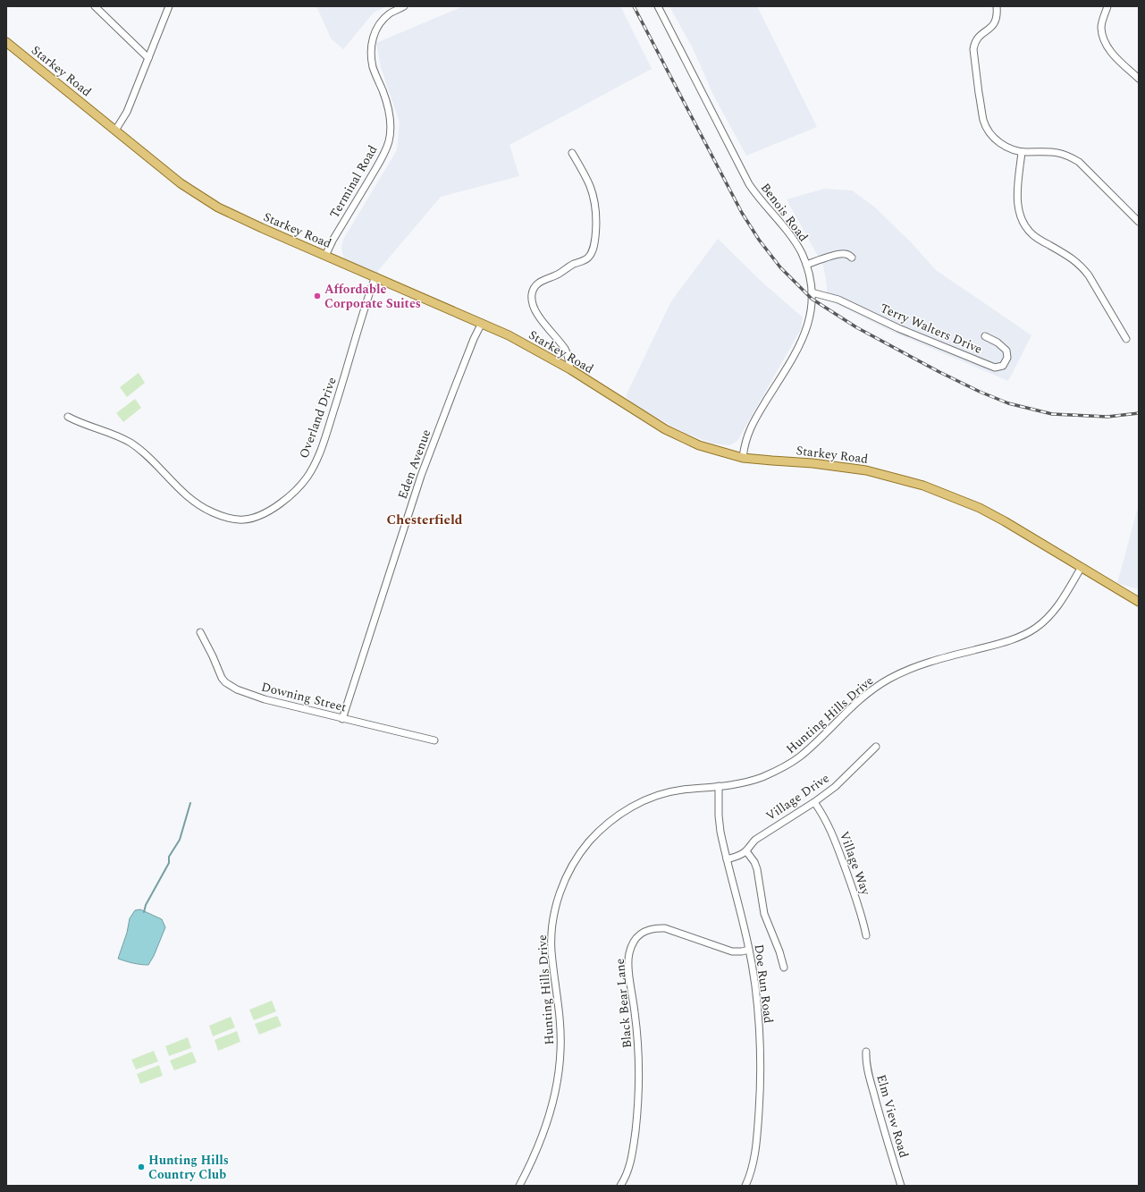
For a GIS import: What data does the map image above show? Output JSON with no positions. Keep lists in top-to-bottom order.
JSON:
{
  "streets": {
    "main road": ["Starkey Road"],
    "street": [
      "Terminal Road",
      "Benois Road",
      "Terry Walters Drive",
      "Overland Drive",
      "Eden Avenue",
      "Downing Street",
      "Hunting Hills Drive",
      "Village Drive",
      "Village Way",
      "Doe Run Road",
      "Black Bear Lane",
      "Elm View Road"
    ]
  },
  "crossings": [
    ["Starkey Road", "Terminal Road"],
    ["Starkey Road", "Benois Road"],
    ["Starkey Road", "Overland Drive"],
    ["Starkey Road", "Eden Avenue"],
    ["Starkey Road", "Hunting Hills Drive"],
    ["Benois Road", "Terry Walters Drive"],
    ["Eden Avenue", "Downing Street"],
    ["Hunting Hills Drive", "Doe Run Road"],
    ["Village Drive", "Village Way"],
    ["Village Drive", "Doe Run Road"],
    ["Doe Run Road", "Black Bear Lane"]
  ],
  "districts": ["Chesterfield"],
  "places": ["Affordable Corporate Suites", "Hunting Hills Country Club"]
}
